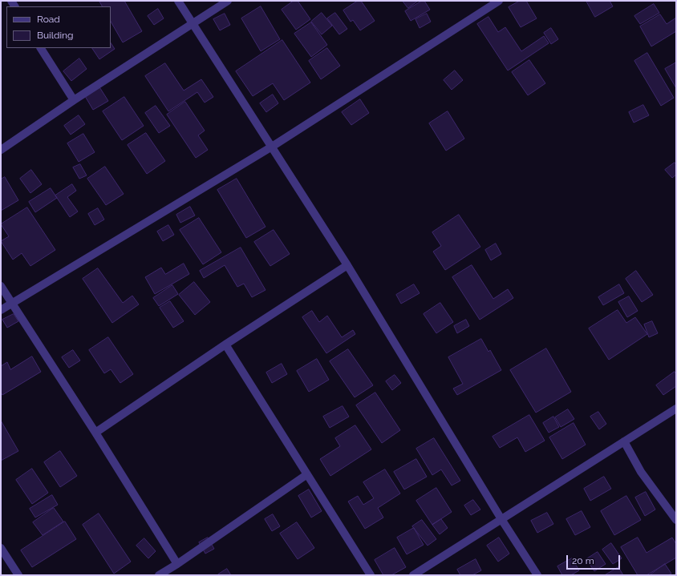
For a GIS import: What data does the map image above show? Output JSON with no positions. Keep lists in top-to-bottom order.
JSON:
{
  "legend": ["Road", "Building"],
  "scale_bar": "20 m"
}
